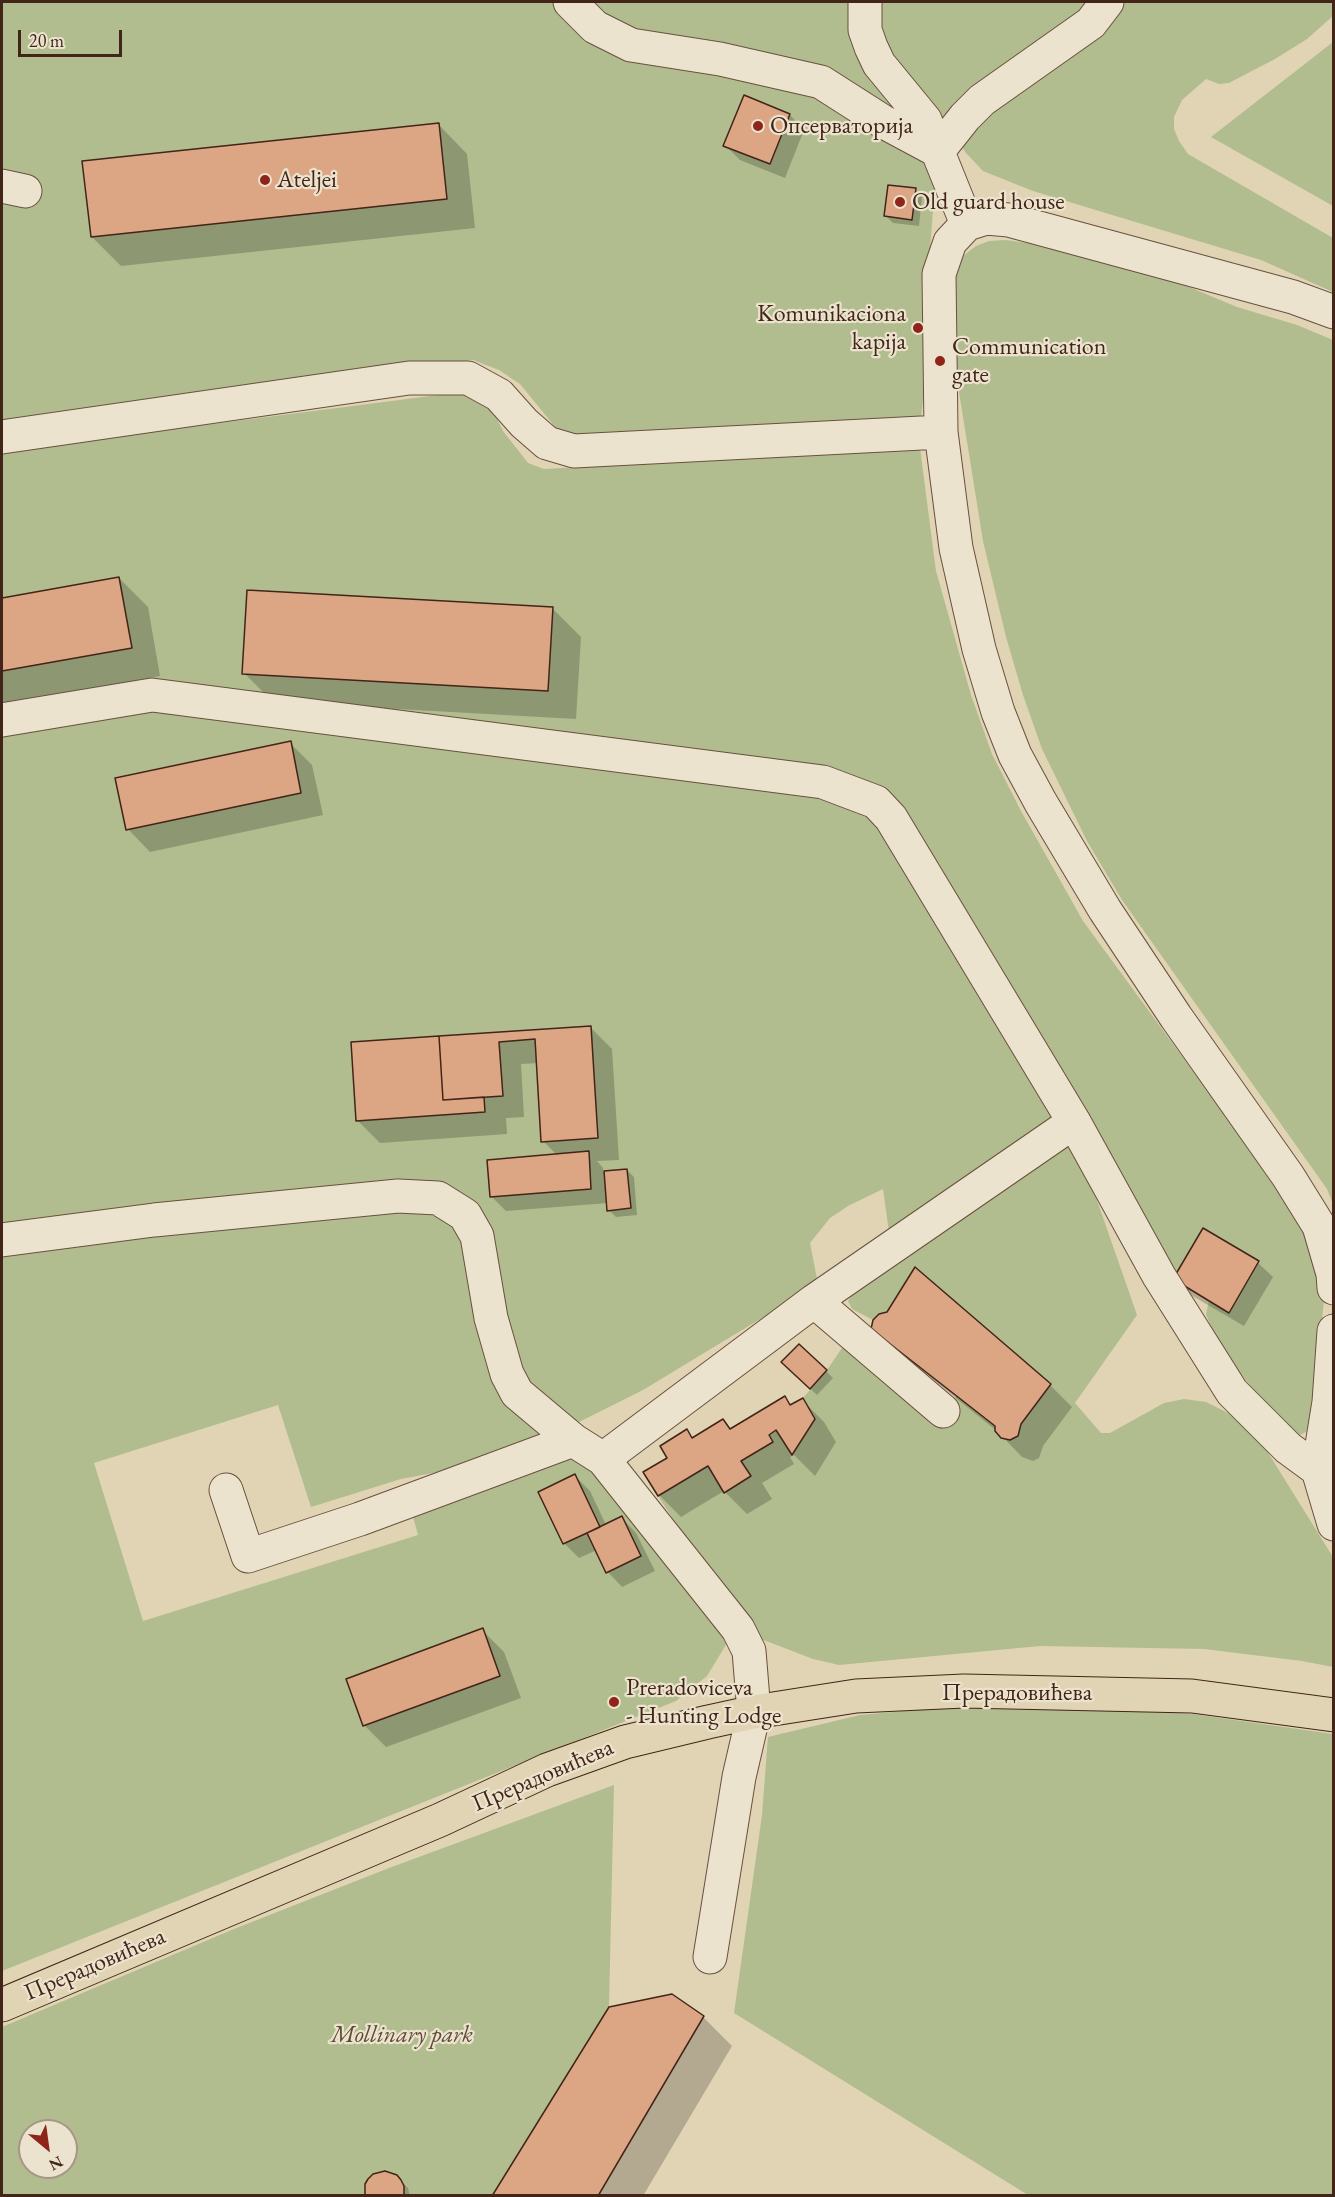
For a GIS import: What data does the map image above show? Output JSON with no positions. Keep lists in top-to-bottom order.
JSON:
{
  "streets": {
    "main road": ["Прерадовићева"]
  },
  "parks": ["Mollinary park"],
  "places": [
    "Опсерваторија",
    "Ateljei",
    "Old guard house",
    "Komunikaciona kapija",
    "Communication gate",
    "Preradoviceva - Hunting Lodge"
  ],
  "scale_bar": "20 m",
  "north": "bottom right"
}
